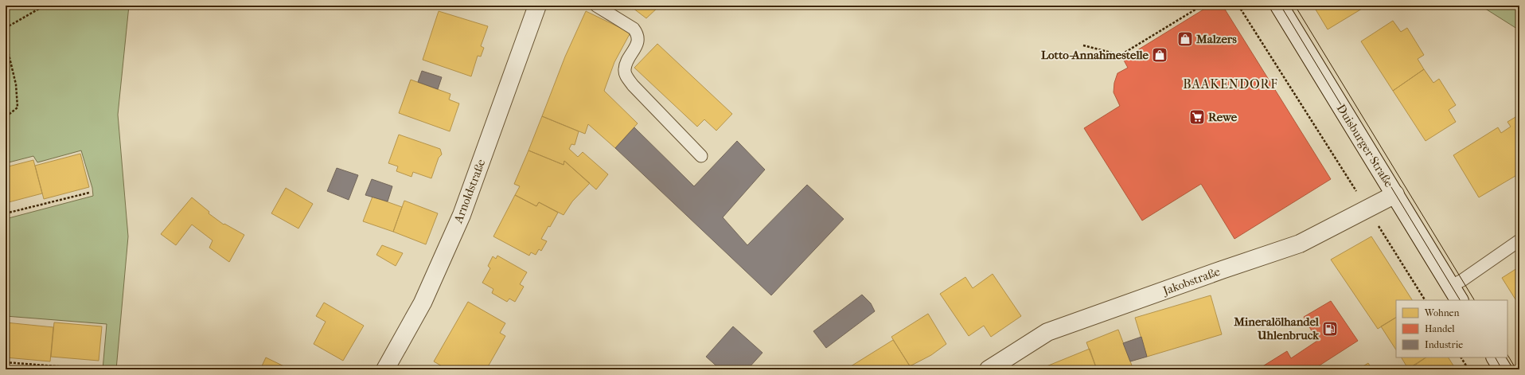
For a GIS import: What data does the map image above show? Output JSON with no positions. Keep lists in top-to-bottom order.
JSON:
{
  "streets": {
    "street": ["Duisburger Straße", "Arnoldstraße", "Jakobstraße"]
  },
  "crossings": [
    ["Duisburger Straße", "Jakobstraße"]
  ],
  "districts": ["BAAKENDORF"],
  "places": {
    "shop": ["Malzers", "Lotto-Annahmestelle"],
    "supermarket": ["Rewe"],
    "fuel station": ["Mineralölhandel Uhlenbruck"]
  },
  "legend": ["Wohnen", "Handel", "Industrie"]
}
